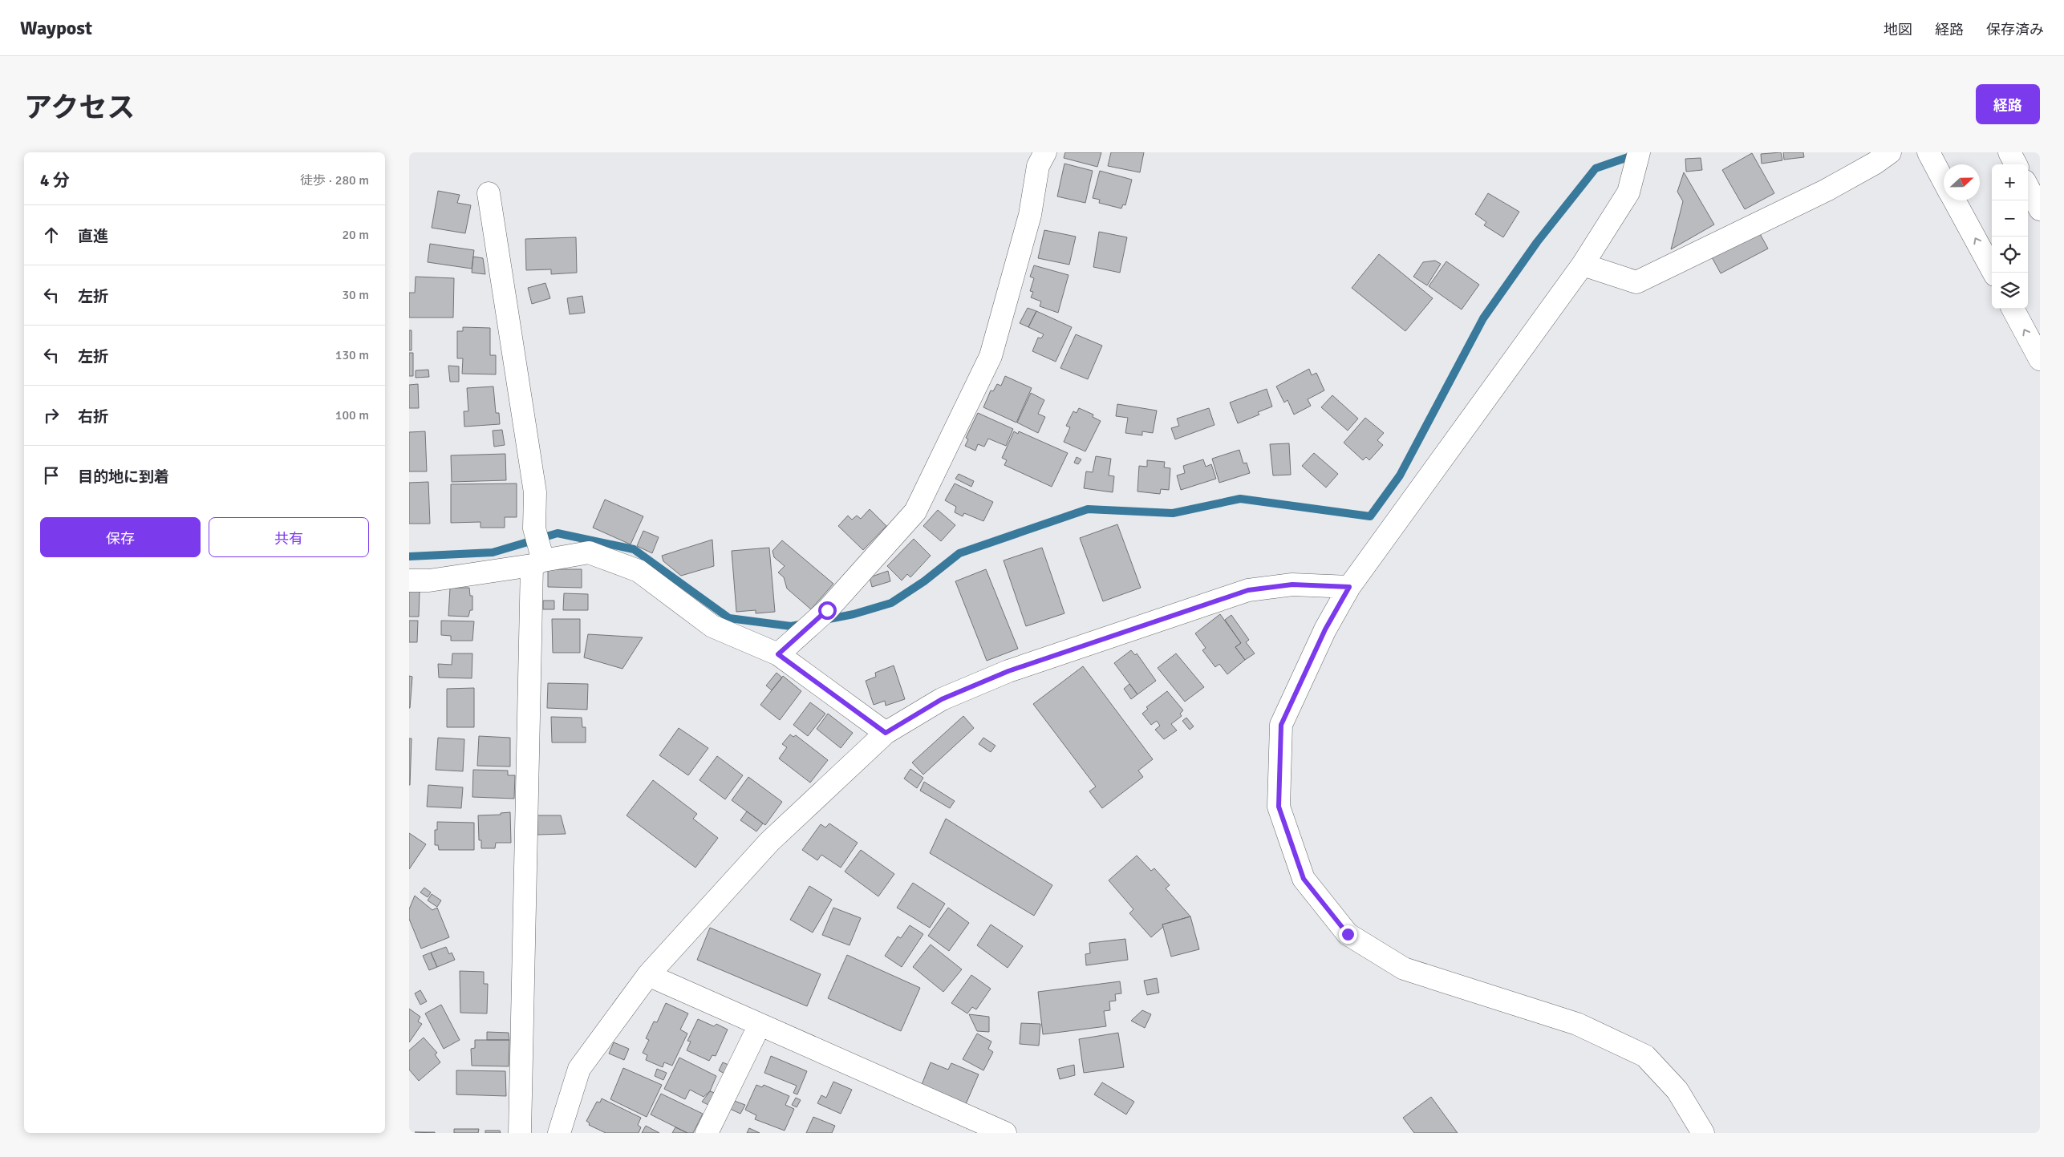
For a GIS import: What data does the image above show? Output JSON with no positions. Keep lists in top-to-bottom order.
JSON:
{
  "north": "right",
  "page": {
    "header": "Waypost",
    "nav": ["地図", "経路", "保存済み"],
    "title": "アクセス",
    "buttons": [
      "経路",
      ["保存", "共有"]
    ],
    "heading": ["4 分", "徒歩 · 280 m"],
    "map_buttons": ["+", "−"],
    "list": [
      ["直進", "20 m"],
      ["左折", "30 m"],
      ["左折", "130 m"],
      ["右折", "100 m"],
      "目的地に到着"
    ]
  }
}
